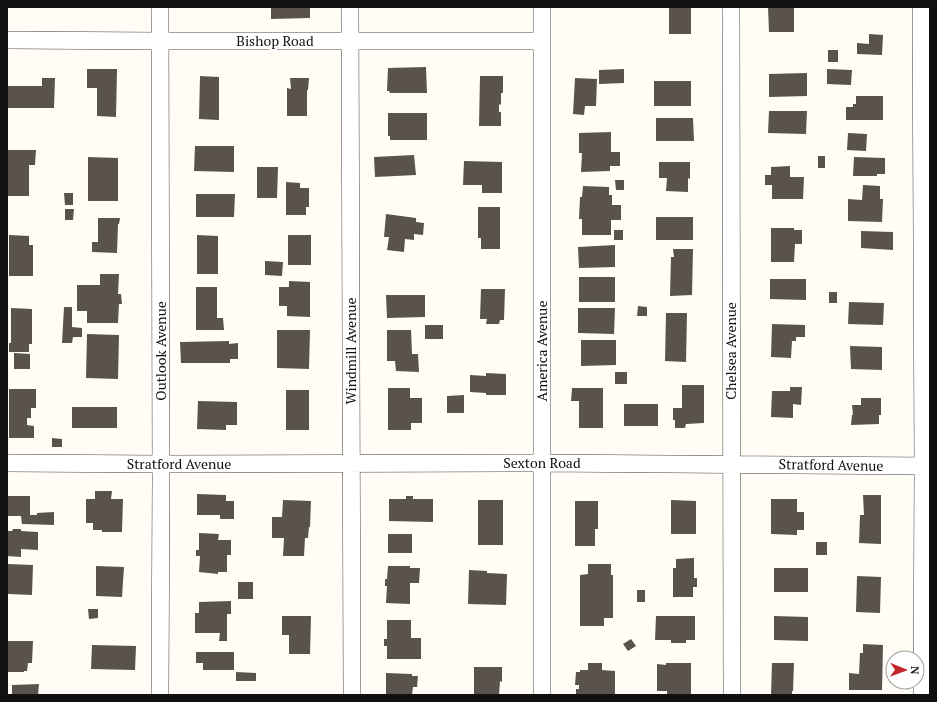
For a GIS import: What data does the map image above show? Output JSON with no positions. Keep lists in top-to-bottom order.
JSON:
{
  "streets": {
    "street": [
      "Bishop Road",
      "Outlook Avenue",
      "Windmill Avenue",
      "America Avenue",
      "Chelsea Avenue",
      "Sexton Road",
      "Stratford Avenue"
    ]
  },
  "crossings": [
    ["Bishop Road", "Outlook Avenue"],
    ["Bishop Road", "Windmill Avenue"],
    ["Bishop Road", "America Avenue"],
    ["Outlook Avenue", "Stratford Avenue"],
    ["Windmill Avenue", "Sexton Road"],
    ["Windmill Avenue", "Stratford Avenue"],
    ["America Avenue", "Sexton Road"],
    ["Chelsea Avenue", "Sexton Road"],
    ["Chelsea Avenue", "Stratford Avenue"],
    ["Sexton Road", "Stratford Avenue"]
  ],
  "north": "right"
}
